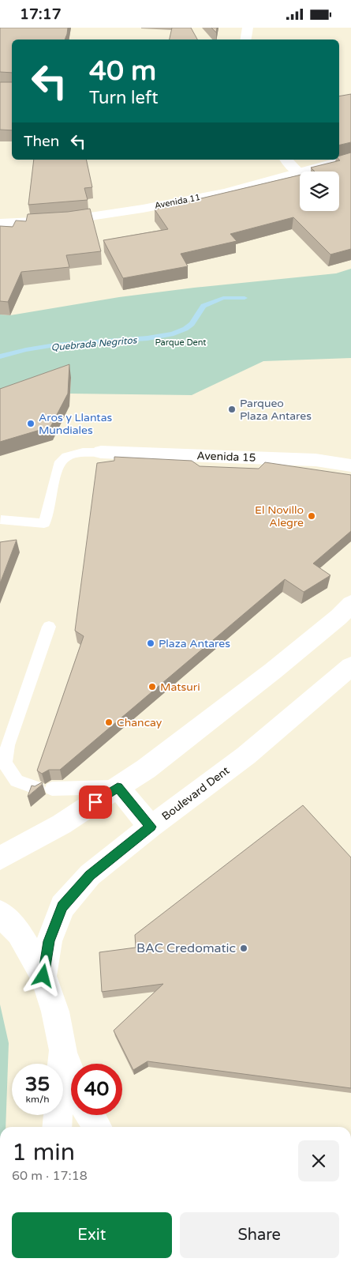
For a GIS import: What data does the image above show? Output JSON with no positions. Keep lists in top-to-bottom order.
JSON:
{
  "streets": {
    "street": ["Avenida 11", "Avenida 15", "Boulevard Dent"]
  },
  "water": ["Quebrada Negritos"],
  "parks": ["Parque Dent"],
  "places": [
    "Parqueo Plaza Antares",
    "Aros y Llantas Mundiales",
    "El Novillo Alegre",
    "Plaza Antares",
    "Matsuri",
    "Chancay",
    "BAC Credomatic"
  ],
  "page": {
    "status": "17:17",
    "turn": ["40 m", "Turn left"],
    "then": "Then",
    "speed": "35 km/h",
    "limit": "40",
    "heading": ["1 min", "60 m · 17:18"],
    "buttons": ["Exit", "Share"]
  }
}
